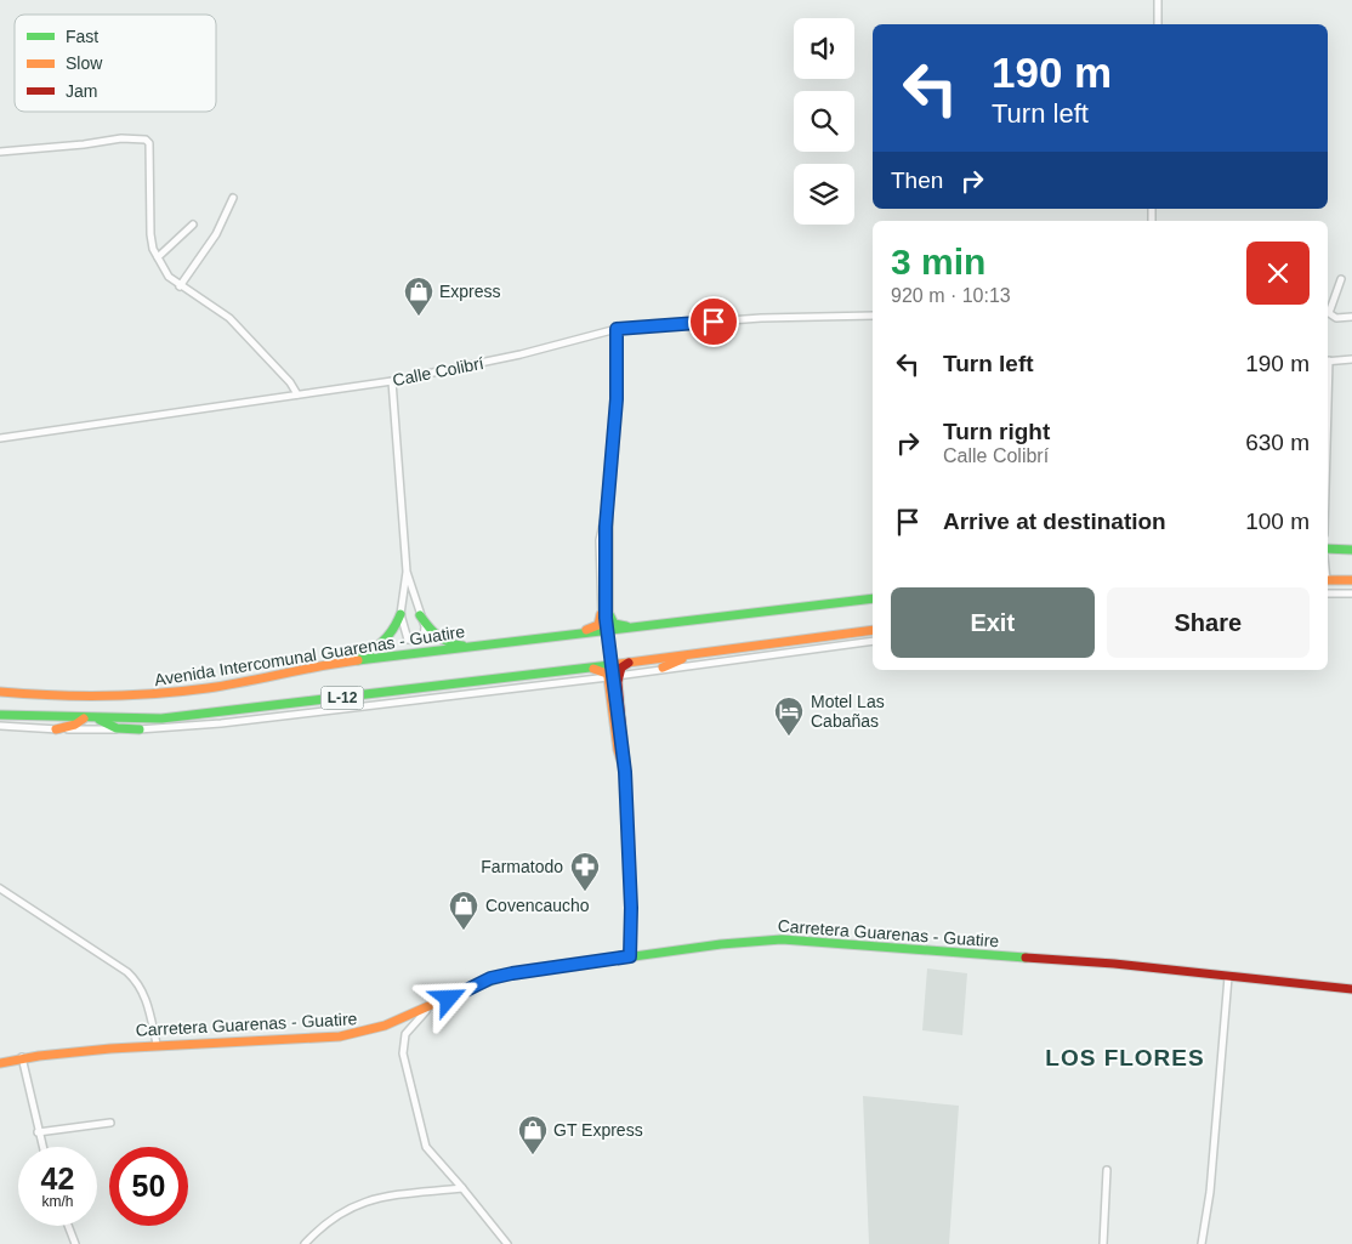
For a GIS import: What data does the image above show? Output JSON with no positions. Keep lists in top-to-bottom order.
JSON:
{
  "streets": {
    "main road": ["Avenida Intercomunal Guarenas - Guatire", "L-12", "Carretera Guarenas - Guatire"],
    "street": ["Calle Colibrí"]
  },
  "districts": ["LOS FLORES"],
  "places": {
    "shop": ["Express", "Covencaucho", "GT Express"],
    "hotel": ["Motel Las Cabañas"],
    "pharmacy": ["Farmatodo"]
  },
  "legend": ["Fast", "Slow", "Jam"],
  "page": {
    "turn": ["190 m", "Turn left"],
    "then": "Then",
    "heading": ["3 min", "920 m · 10:13"],
    "list": [
      {
        "name": "Turn left",
        "value": "190 m"
      },
      {
        "name": "Turn right",
        "note": "Calle Colibrí",
        "value": "630 m"
      },
      {
        "name": "Arrive at destination",
        "value": "100 m"
      }
    ],
    "buttons": ["Exit", "Share"],
    "speed": "42 km/h",
    "limit": "50"
  }
}
